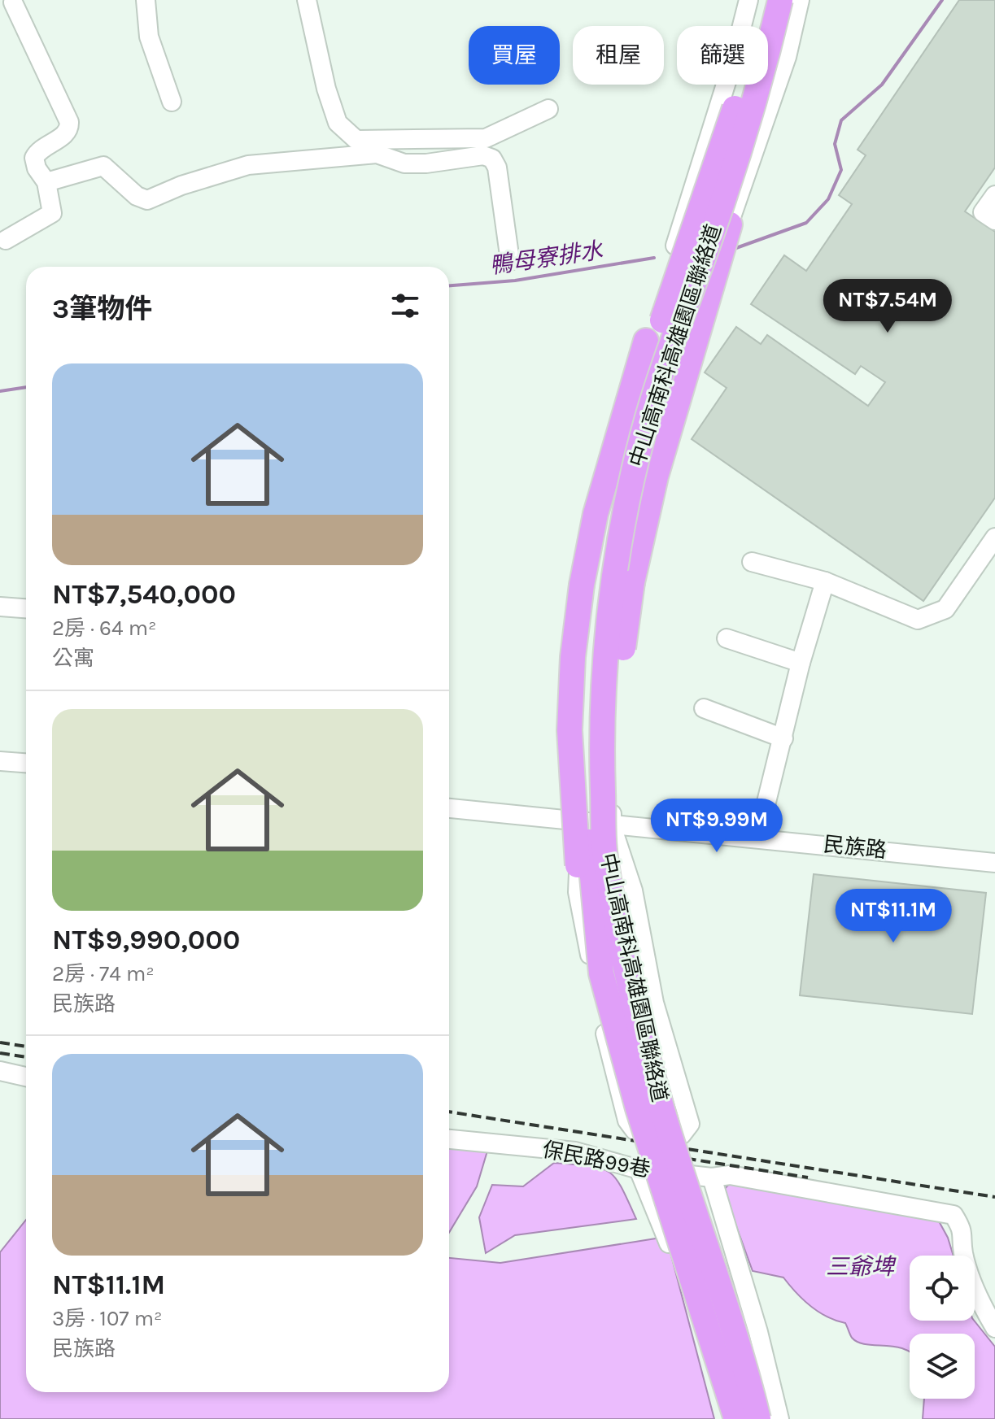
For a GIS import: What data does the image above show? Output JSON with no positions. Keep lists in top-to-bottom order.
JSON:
{
  "streets": {
    "highway": ["中山高南科高雄園區聯絡道"],
    "street": ["民族路", "保民路99巷"]
  },
  "water": ["鴨母寮排水", "三爺埤"],
  "page": {
    "chip": ["買屋", "租屋", "篩選"],
    "heading": "3筆物件",
    "price": ["NT$7.54M", "NT$9.99M", "NT$11.1M"],
    "list": [
      {
        "name": "NT$7,540,000",
        "note": "2房 · 64 m² · 公寓"
      },
      {
        "name": "NT$9,990,000",
        "note": "2房 · 74 m² · 民族路"
      },
      {
        "name": "NT$11.1M",
        "note": "3房 · 107 m² · 民族路"
      }
    ]
  }
}
